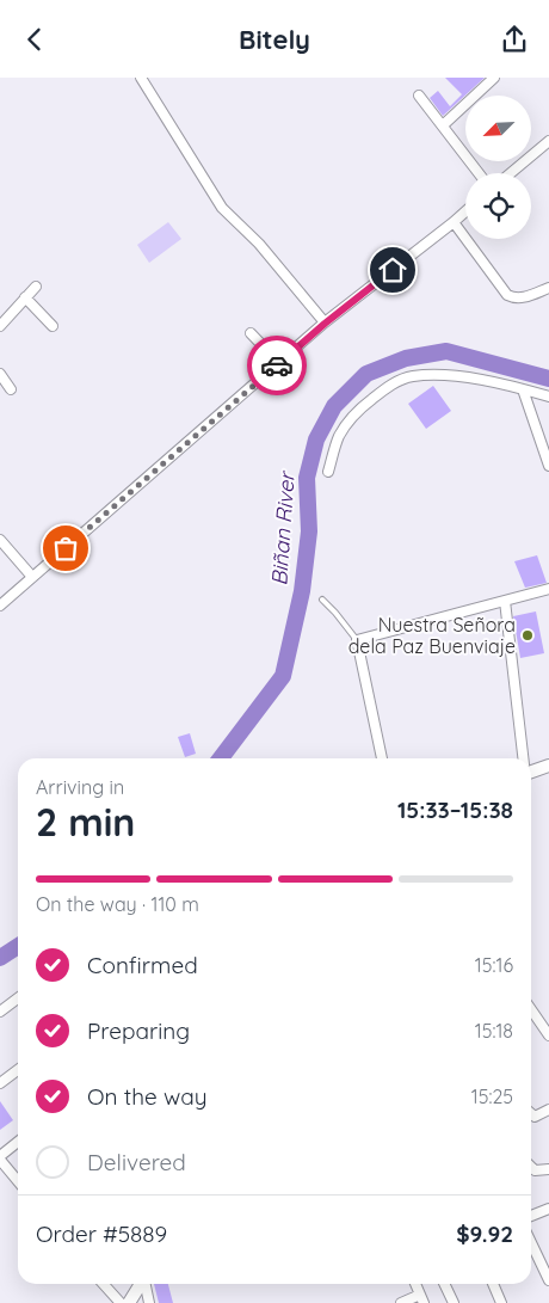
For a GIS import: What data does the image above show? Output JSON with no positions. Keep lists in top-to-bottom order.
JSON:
{
  "water": ["Biñan River"],
  "places": ["Nuestra Señora dela Paz Buenviaje"],
  "north": "bottom left",
  "page": {
    "header": "Bitely",
    "heading": ["2 min", "Arriving in", "15:33–15:38"],
    "panel": ["Order #5889", "$9.92"],
    "bar": "On the way · 110 m",
    "list": [
      ["Confirmed", "15:16"],
      ["Preparing", "15:18"],
      ["On the way", "15:25"],
      "Delivered"
    ]
  }
}
